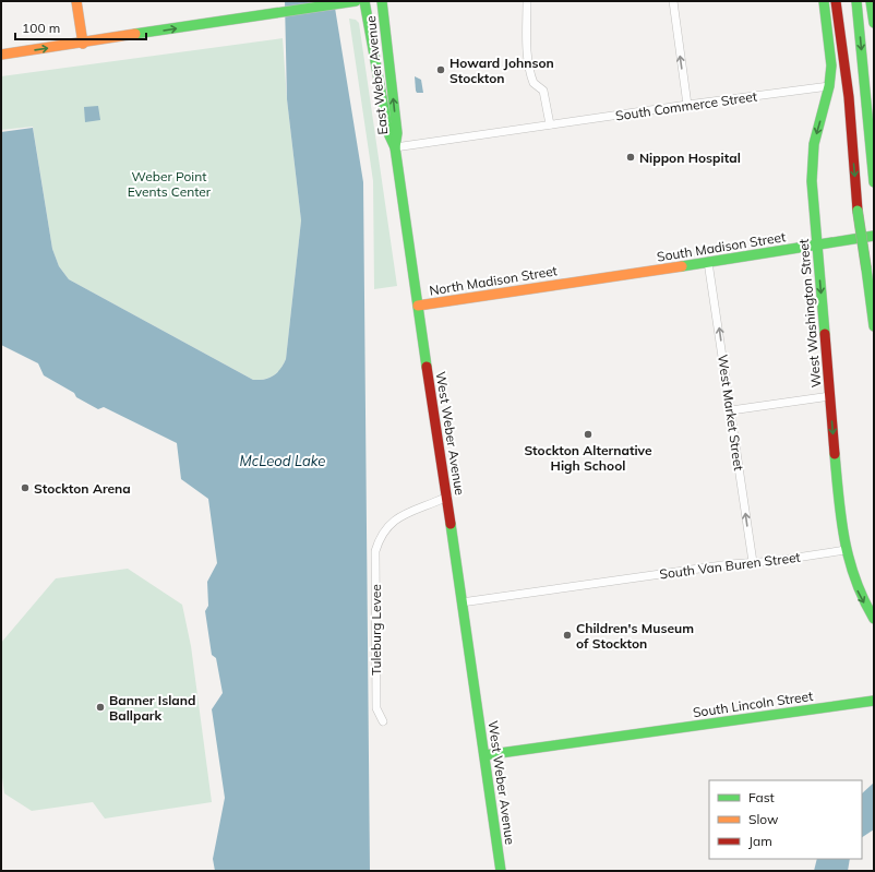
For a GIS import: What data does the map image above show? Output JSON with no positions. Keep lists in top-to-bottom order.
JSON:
{
  "streets": {
    "main road": [
      "East Weber Avenue",
      "South Madison Street",
      "North Madison Street",
      "West Washington Street",
      "West Weber Avenue",
      "South Lincoln Street"
    ],
    "street": [
      "South Commerce Street",
      "West Market Street",
      "South Van Buren Street",
      "Tuleburg Levee"
    ]
  },
  "crossings": [
    ["East Weber Avenue", "South Commerce Street"],
    ["East Weber Avenue", "West Weber Avenue"],
    ["South Commerce Street", "West Washington Street"],
    ["South Commerce Street", "West Weber Avenue"],
    ["South Madison Street", "North Madison Street"],
    ["South Madison Street", "West Washington Street"],
    ["South Madison Street", "West Market Street"],
    ["North Madison Street", "West Weber Avenue"],
    ["West Washington Street", "South Van Buren Street"],
    ["West Market Street", "South Van Buren Street"],
    ["West Weber Avenue", "South Van Buren Street"],
    ["West Weber Avenue", "Tuleburg Levee"],
    ["West Weber Avenue", "South Lincoln Street"]
  ],
  "one_way": ["East Weber Avenue", "West Market Street"],
  "water": ["McLeod Lake"],
  "parks": ["Weber Point Events Center"],
  "places": [
    "Howard Johnson Stockton",
    "Nippon Hospital",
    "Stockton Alternative High School",
    "Stockton Arena",
    "Children's Museum of Stockton",
    "Banner Island Ballpark"
  ],
  "legend": ["Fast", "Slow", "Jam"],
  "scale_bar": "100 m"
}
